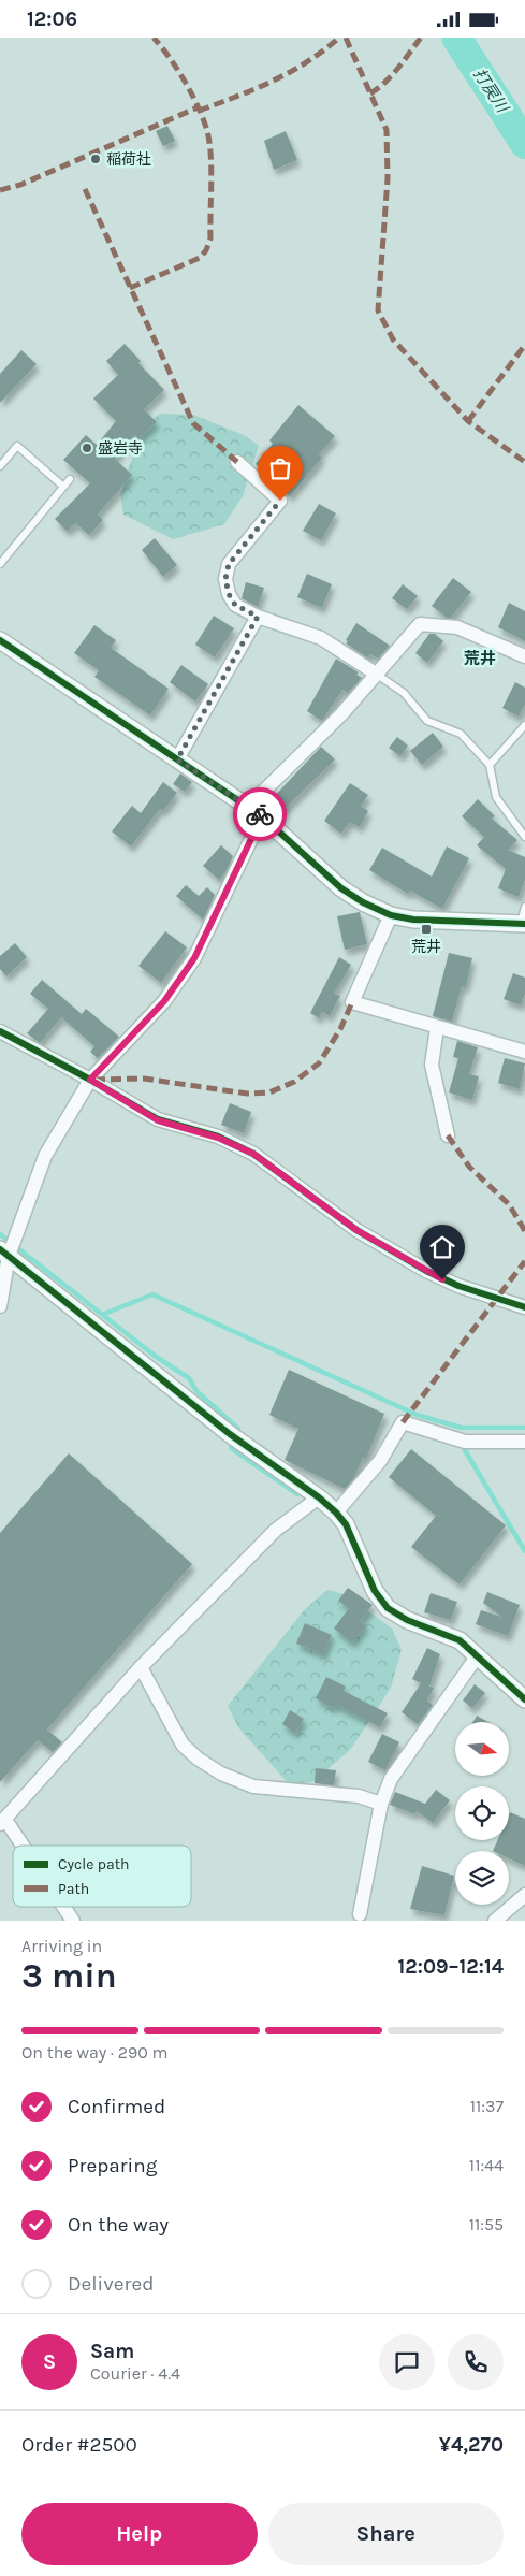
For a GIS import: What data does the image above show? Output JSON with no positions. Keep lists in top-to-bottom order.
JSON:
{
  "districts": ["荒井"],
  "water": ["打戻川"],
  "places": {
    "other": ["稲荷社", "盛岩寺"],
    "transit": ["荒井"]
  },
  "legend": ["Cycle path", "Path"],
  "north": "right",
  "page": {
    "status": "12:06",
    "heading": ["3 min", "Arriving in", "12:09–12:14"],
    "panel": [
      "Sam",
      "Courier · 4.4",
      "Order #2500",
      "¥4,270"
    ],
    "bar": "On the way · 290 m",
    "list": [
      ["Confirmed", "11:37"],
      ["Preparing", "11:44"],
      ["On the way", "11:55"],
      "Delivered"
    ],
    "round": "S",
    "buttons": ["Help", "Share"]
  }
}
